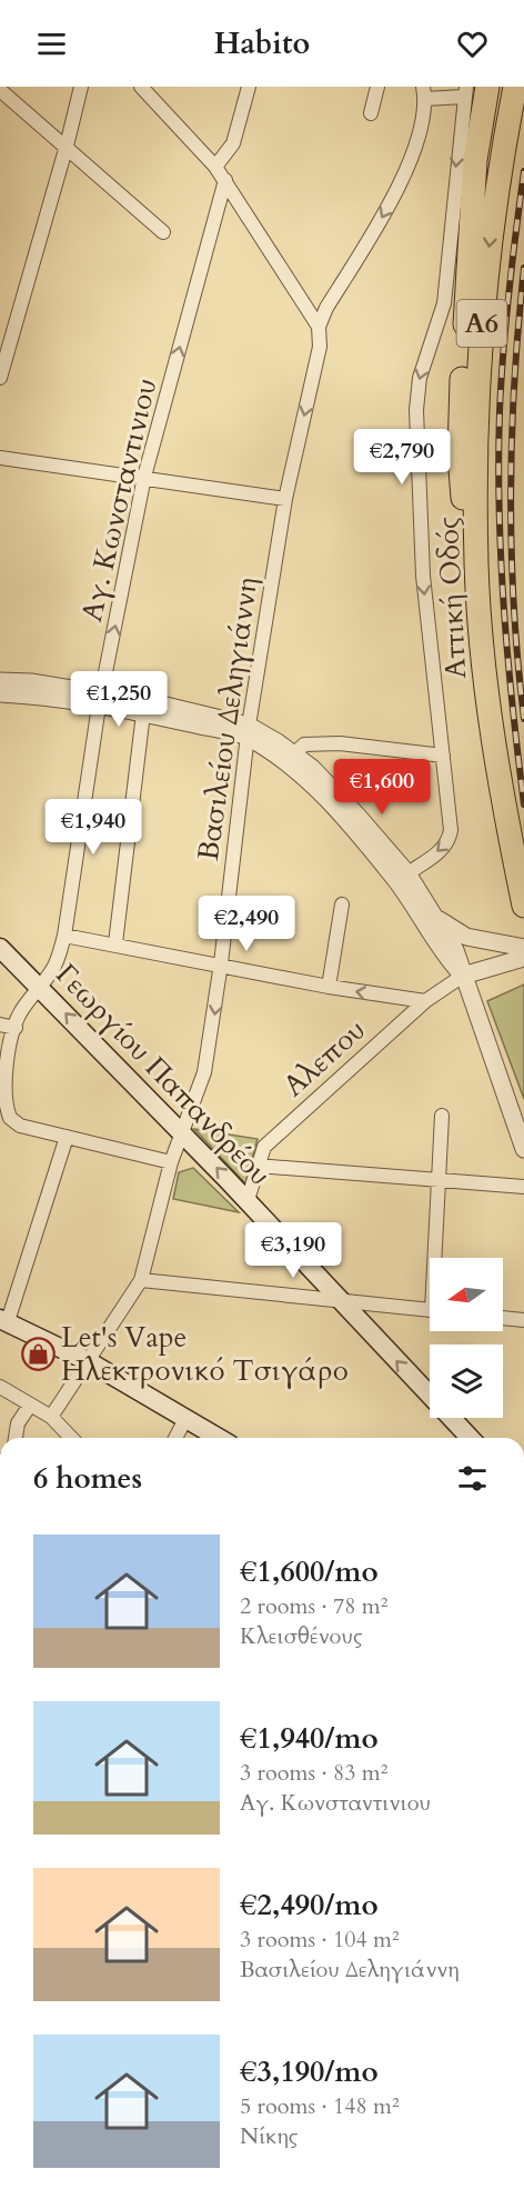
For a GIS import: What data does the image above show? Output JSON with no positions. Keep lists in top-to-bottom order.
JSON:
{
  "streets": {
    "highway": ["Α6", "Αττική Οδός"],
    "main road": ["Γεωργίου Παπανδρέου"],
    "street": ["Αγ. Κωνσταντινιου", "Βασιλείου Δεληγιάννη", "Αλεπου"]
  },
  "crossings": [
    ["Αγ. Κωνσταντινιου", "Γεωργίου Παπανδρέου"],
    ["Βασιλείου Δεληγιάννη", "Γεωργίου Παπανδρέου"],
    ["Αλεπου", "Γεωργίου Παπανδρέου"]
  ],
  "one_way": ["Αγ. Κωνσταντινιου", "Γεωργίου Παπανδρέου"],
  "places": {
    "shop": ["Let's Vape Ηλεκτρονικό Τσιγάρο"]
  },
  "north": "left",
  "page": {
    "header": "Habito",
    "price": [
      "€2,790",
      "€1,250",
      "€1,600",
      "€1,940",
      "€2,490",
      "€3,190"
    ],
    "heading": "6 homes",
    "list": [
      {
        "name": "€1,600/mo",
        "note": "2 rooms · 78 m² · Κλεισθένους"
      },
      {
        "name": "€1,940/mo",
        "note": "3 rooms · 83 m² · Αγ. Κωνσταντινιου"
      },
      {
        "name": "€2,490/mo",
        "note": "3 rooms · 104 m² · Βασιλείου Δεληγιάννη"
      },
      {
        "name": "€3,190/mo",
        "note": "5 rooms · 148 m² · Νίκης"
      }
    ]
  }
}
